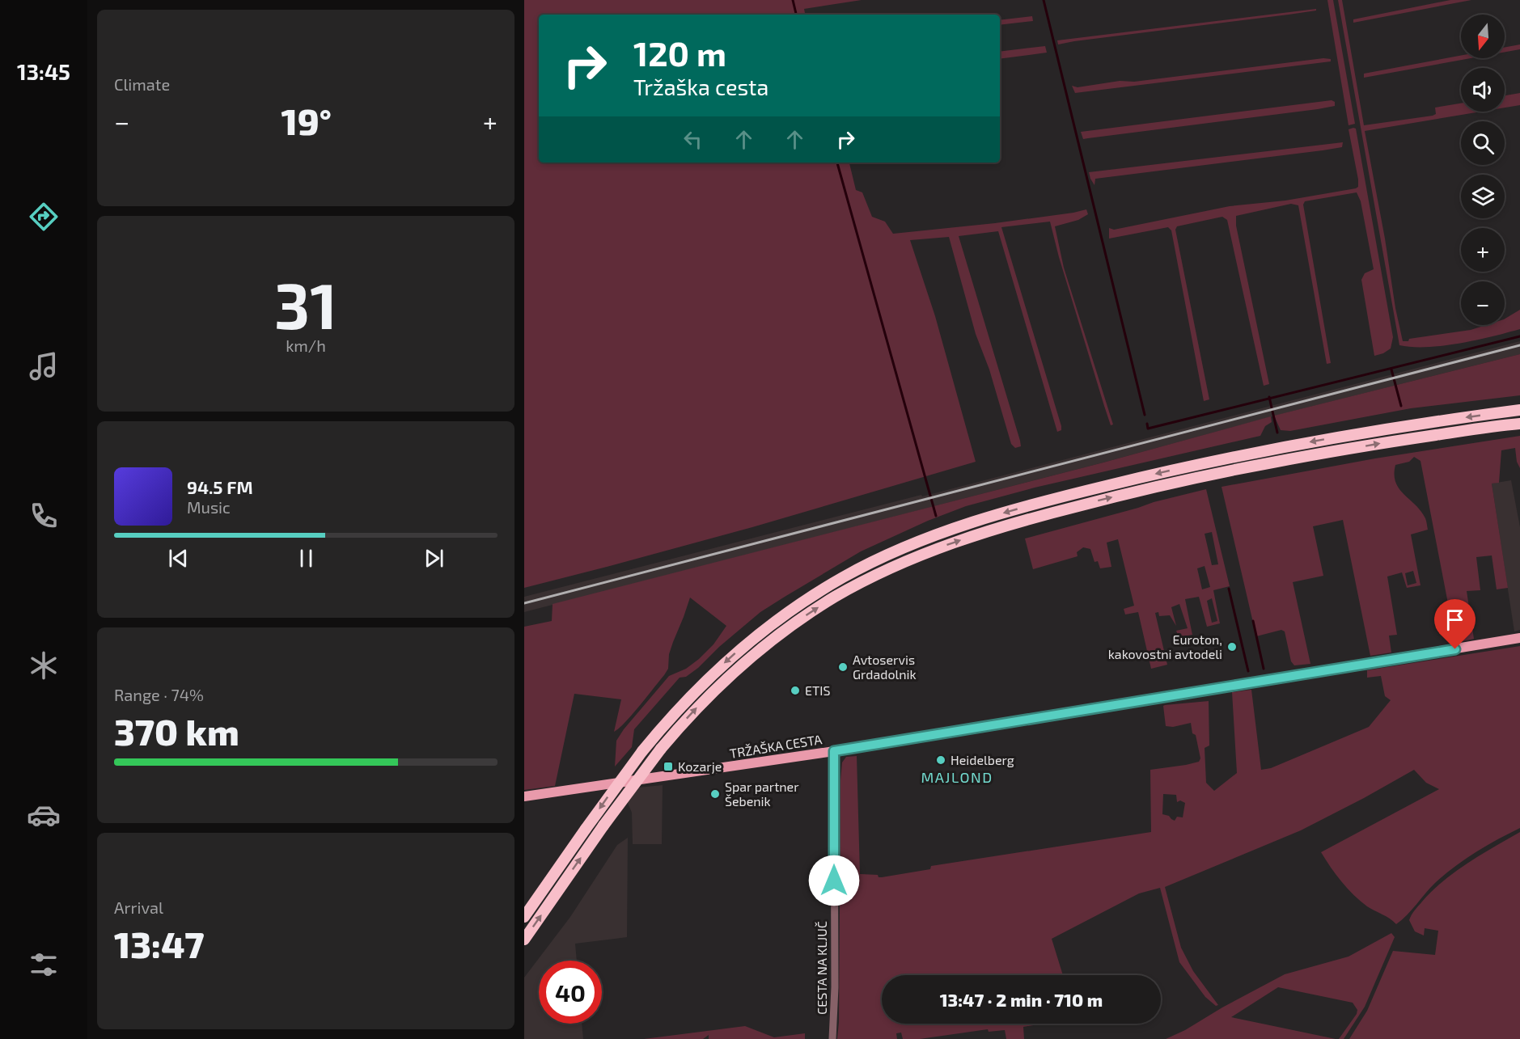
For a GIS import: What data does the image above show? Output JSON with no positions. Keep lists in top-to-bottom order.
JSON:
{
  "streets": {
    "main road": ["TRŽAŠKA CESTA"],
    "street": ["CESTA NA KLJUČ"]
  },
  "crossings": [
    ["TRŽAŠKA CESTA", "CESTA NA KLJUČ"]
  ],
  "districts": ["MAJLOND"],
  "places": {
    "other": [
      "Euroton, kakovostni avtodeli",
      "Avtoservis Grdadolnik",
      "ETIS",
      "Heidelberg",
      "Spar partner Šebenik"
    ],
    "transit": ["Kozarje"]
  },
  "north": "bottom",
  "page": {
    "tabs": "13:45",
    "tile": [
      "Climate",
      ["31", "km/h"],
      ["Range · 74%", "370 km"],
      ["Arrival", "13:47"]
    ],
    "map_buttons": ["+", "−"],
    "turn": ["120 m", "Tržaška cesta"],
    "heat": ["−", "19°", "+"],
    "song": ["94.5 FM", "Music"],
    "limit": "40",
    "trip": "13:47 · 2 min · 710 m"
  }
}
